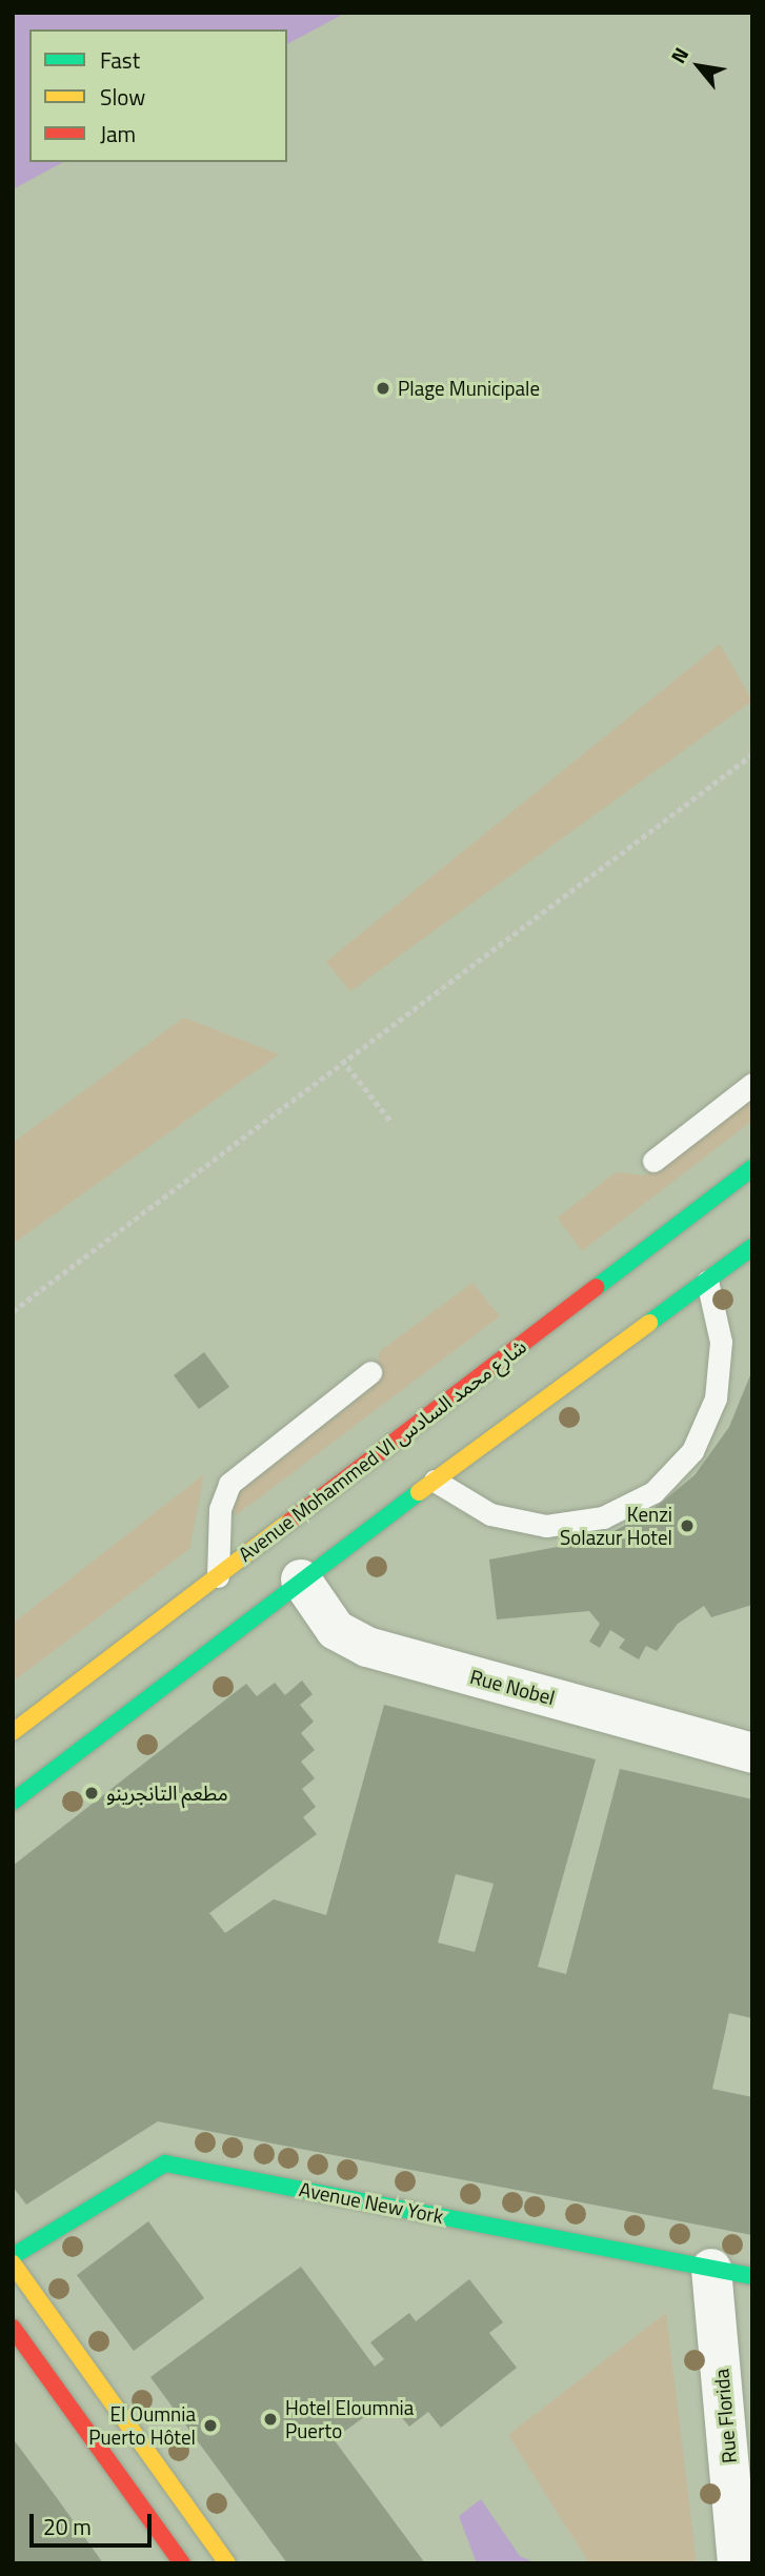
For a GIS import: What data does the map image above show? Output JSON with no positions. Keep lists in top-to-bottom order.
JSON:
{
  "streets": {
    "main road": ["Avenue Mohammed VI شارع محمد السادس", "Avenue New York"],
    "street": ["Rue Nobel", "Rue Florida"]
  },
  "crossings": [
    ["Avenue New York", "Rue Florida"]
  ],
  "places": [
    "Plage Municipale",
    "Kenzi Solazur Hotel",
    "مطعم التانجرينو",
    "Hotel Eloumnia Puerto",
    "El Oumnia Puerto Hôtel"
  ],
  "legend": ["Fast", "Slow", "Jam"],
  "scale_bar": "20 m",
  "north": "top left"
}
